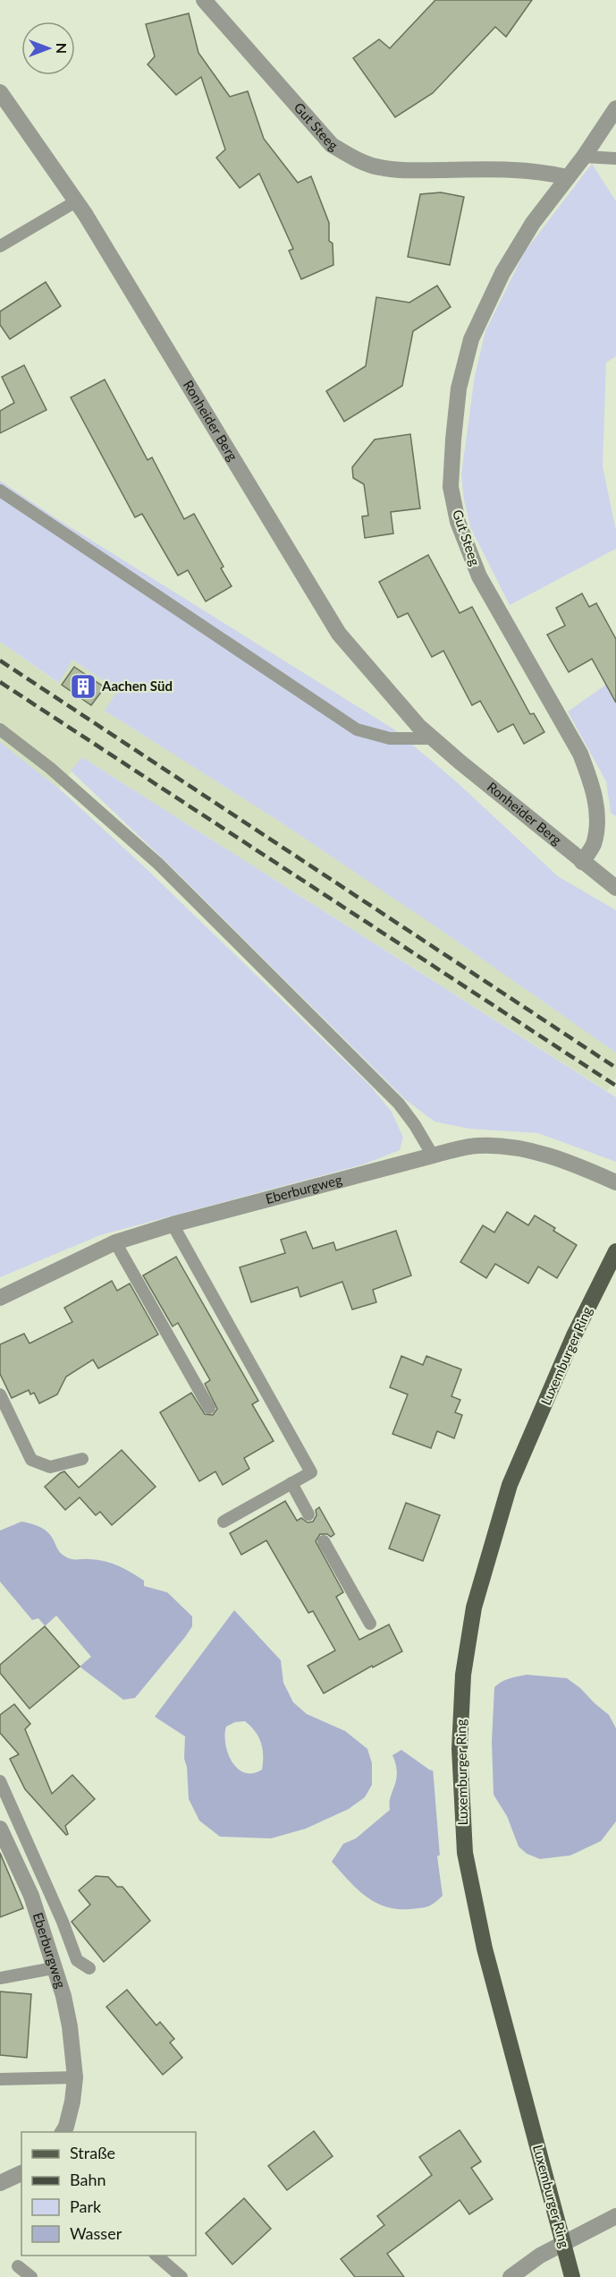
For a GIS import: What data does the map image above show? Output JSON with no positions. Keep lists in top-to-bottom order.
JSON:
{
  "streets": {
    "main road": ["Luxemburger Ring"],
    "street": ["Gut Steeg", "Ronheider Berg", "Eberburgweg"]
  },
  "crossings": [
    ["Gut Steeg", "Ronheider Berg"]
  ],
  "places": {
    "building": ["Aachen Süd"]
  },
  "legend": [
    "Straße",
    "Bahn",
    "Park",
    "Wasser"
  ],
  "north": "right"
}
